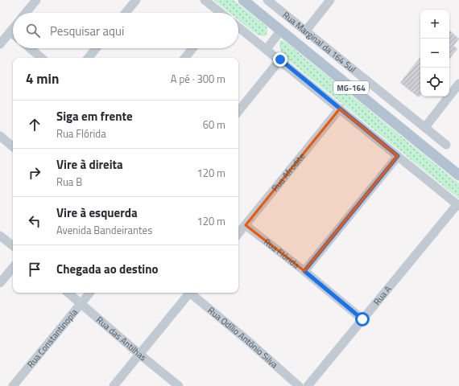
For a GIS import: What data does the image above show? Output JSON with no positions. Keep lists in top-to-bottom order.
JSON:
{
  "streets": {
    "main road": ["MG-164"],
    "street": [
      "Rua Marginal da 164 Sul",
      "Rua Afrodite",
      "Rua Flórida",
      "Rua A",
      "Rua Constantinopla",
      "Rua Odílio Antônio Silva",
      "Rua das Antilhas"
    ]
  },
  "crossings": [
    ["Rua Afrodite", "Rua Flórida"],
    ["Rua Flórida", "Rua A"],
    ["Rua Constantinopla", "Rua das Antilhas"]
  ],
  "page": {
    "map_buttons": ["+", "−"],
    "search": "Pesquisar aqui",
    "heading": ["4 min", "A pé · 300 m"],
    "list": [
      ["Siga em frente", "Rua Flórida", "60 m"],
      ["Vire à direita", "Rua B", "120 m"],
      ["Vire à esquerda", "Avenida Bandeirantes", "120 m"],
      "Chegada ao destino"
    ]
  }
}
